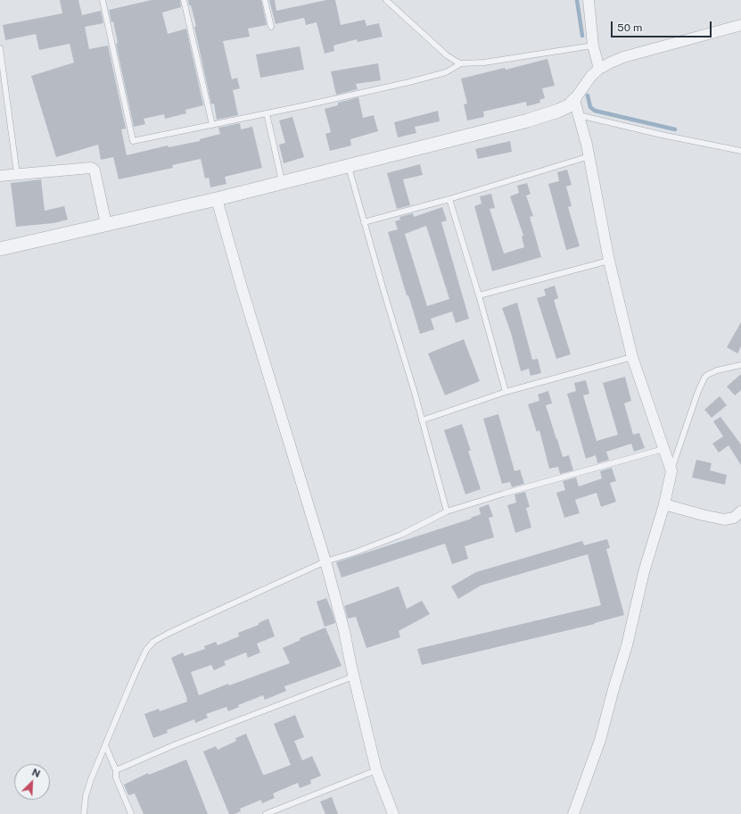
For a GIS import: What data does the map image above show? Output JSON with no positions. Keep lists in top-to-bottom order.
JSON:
{
  "scale_bar": "50 m",
  "north": "top right"
}
